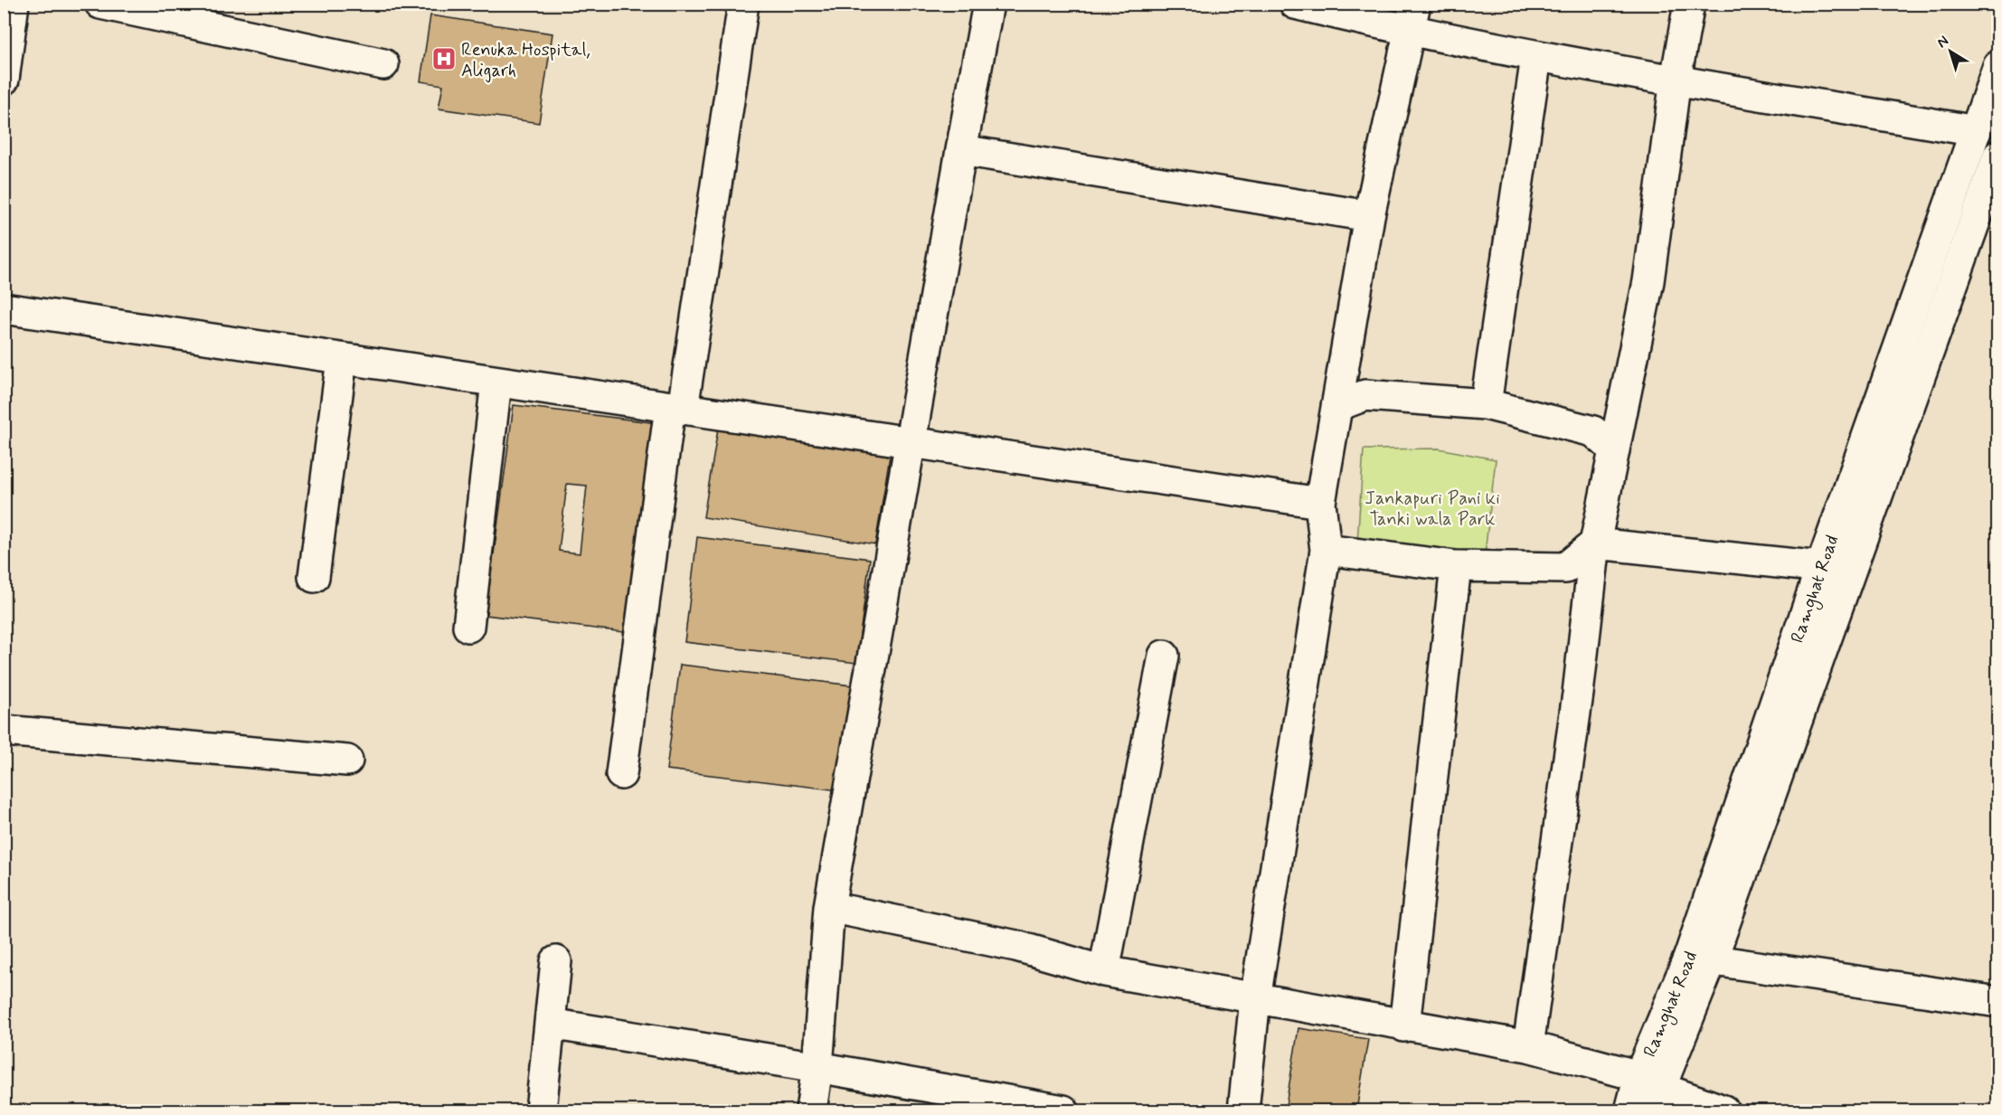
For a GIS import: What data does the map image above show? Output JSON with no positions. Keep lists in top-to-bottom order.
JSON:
{
  "streets": {
    "street": ["Ramghat Road"]
  },
  "parks": ["Jankapuri Pani ki Tanki wala Park"],
  "places": {
    "hospital": ["Renuka Hospital, Aligarh"]
  },
  "north": "top left"
}
